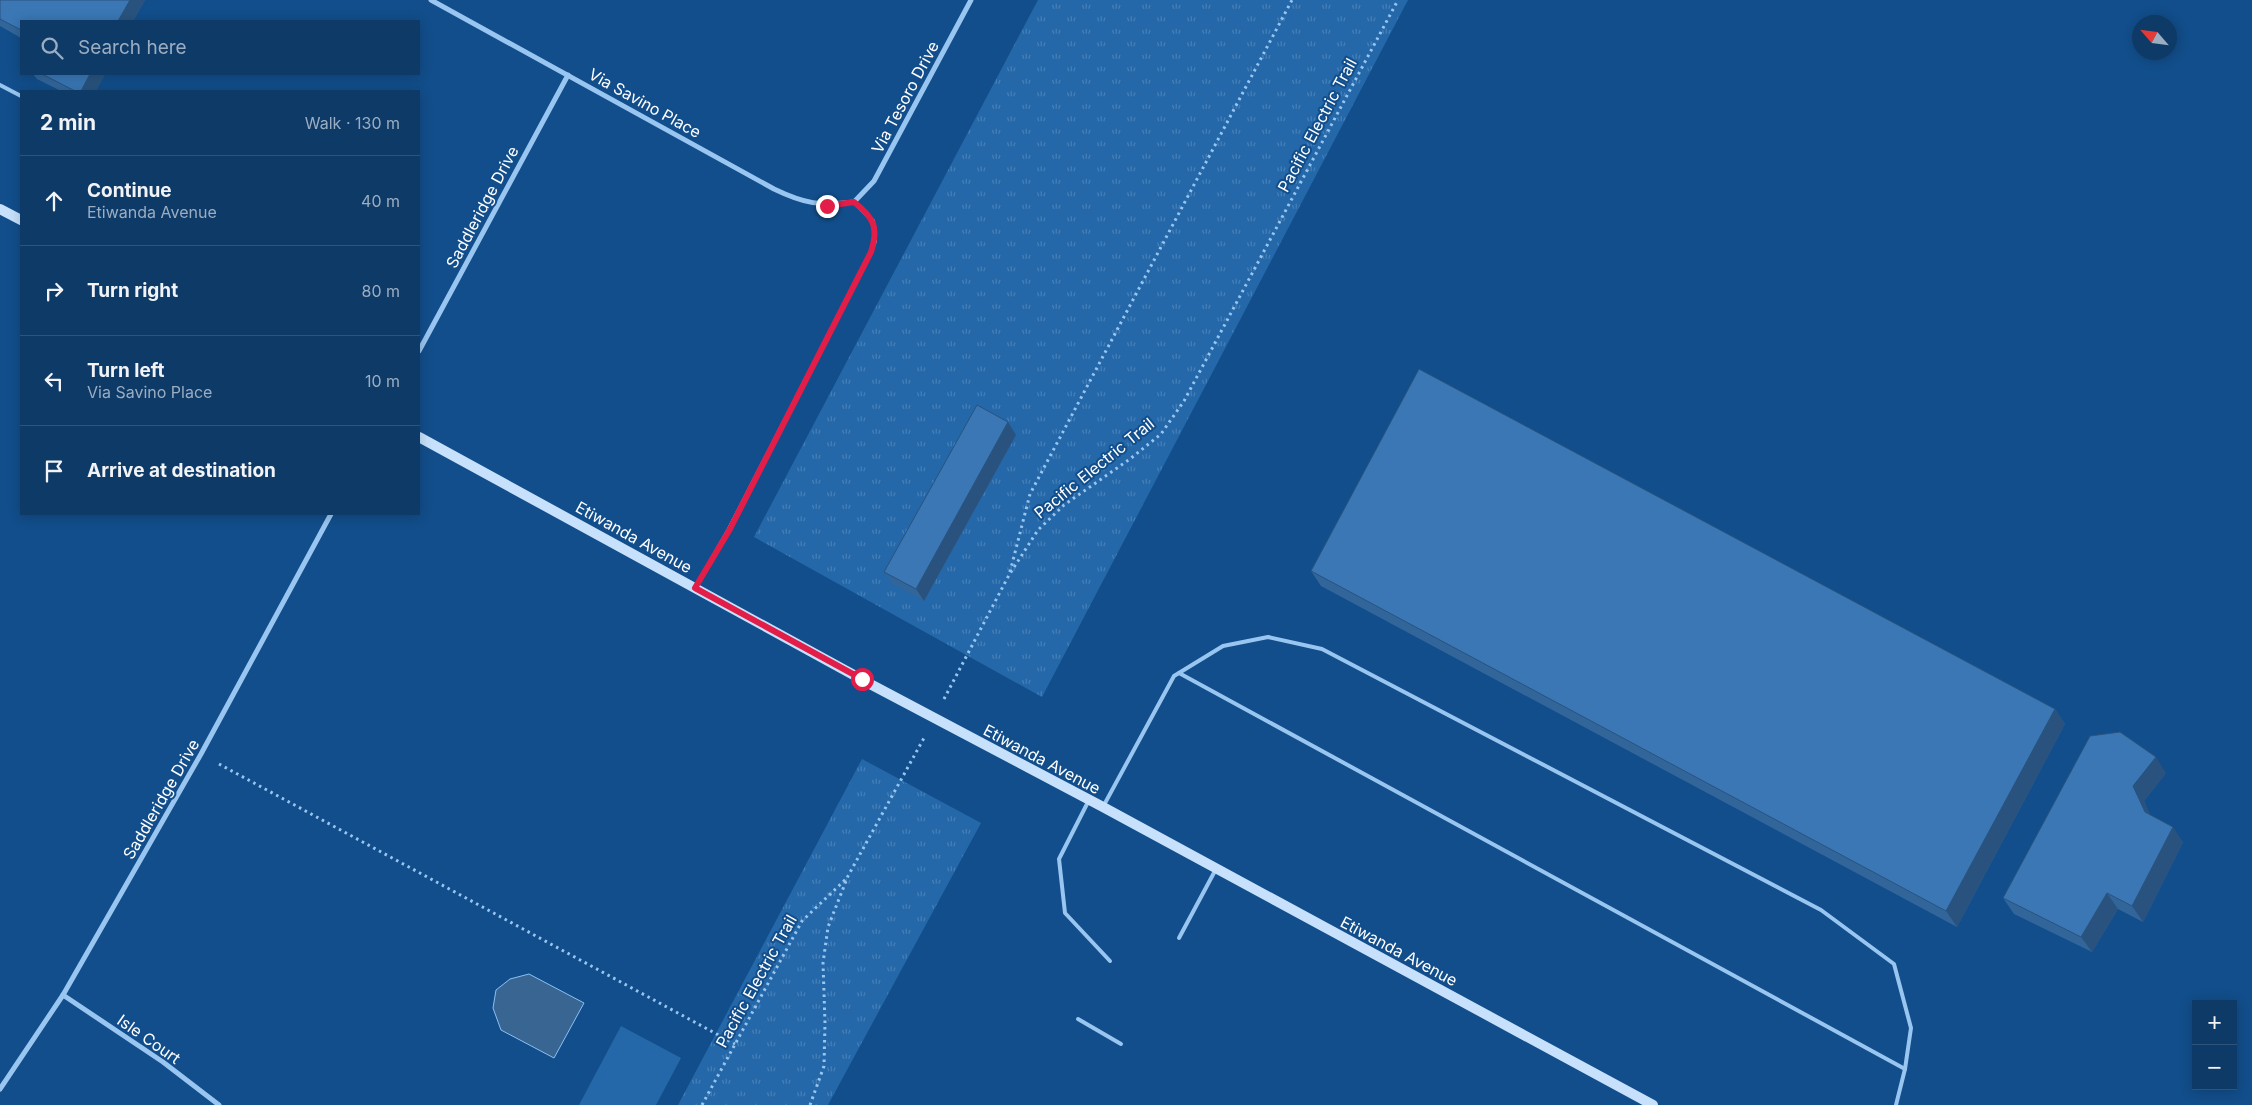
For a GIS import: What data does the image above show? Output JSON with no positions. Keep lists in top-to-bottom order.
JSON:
{
  "streets": {
    "street": [
      "Via Tesoro Drive",
      "Via Savino Place",
      "Saddleridge Drive",
      "Etiwanda Avenue",
      "Isle Court"
    ],
    "path": ["Pacific Electric Trail"]
  },
  "crossings": [
    ["Via Tesoro Drive", "Via Savino Place"],
    ["Via Savino Place", "Saddleridge Drive"],
    ["Saddleridge Drive", "Isle Court"]
  ],
  "north": "top left",
  "page": {
    "search": "Search here",
    "heading": ["2 min", "Walk · 130 m"],
    "list": [
      ["Continue", "Etiwanda Avenue", "40 m"],
      ["Turn right", "80 m"],
      ["Turn left", "Via Savino Place", "10 m"],
      "Arrive at destination"
    ],
    "map_buttons": ["+", "−"]
  }
}
